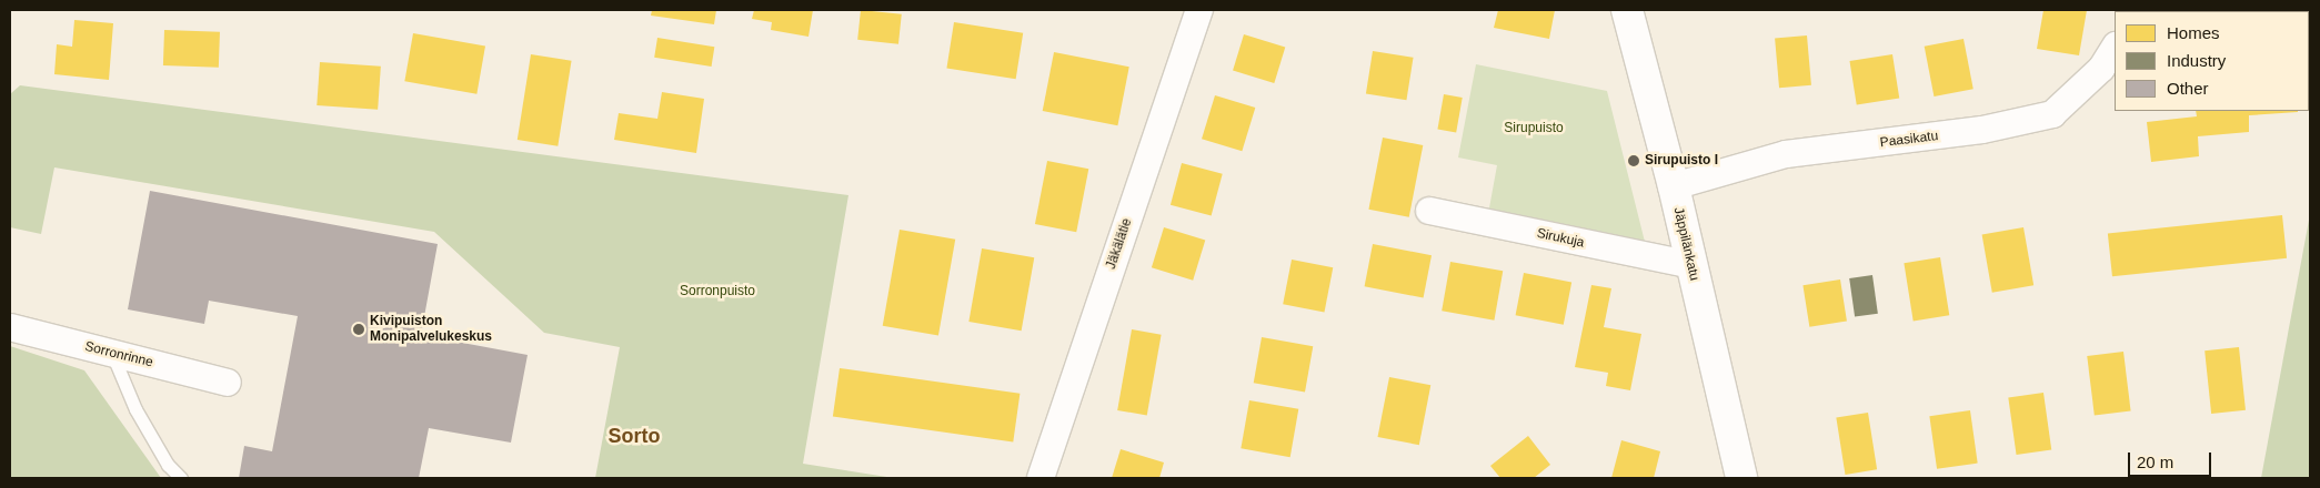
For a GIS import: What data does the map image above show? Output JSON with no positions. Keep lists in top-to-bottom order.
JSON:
{
  "streets": {
    "street": [
      "Paasikatu",
      "Sirukuja",
      "Jäkälätie",
      "Jäppilänkatu",
      "Sorronrinne"
    ]
  },
  "crossings": [
    ["Paasikatu", "Jäppilänkatu"],
    ["Sirukuja", "Jäppilänkatu"]
  ],
  "districts": ["Sorto"],
  "parks": ["Sirupuisto", "Sorronpuisto"],
  "places": ["Sirupuisto I", "Kivipuiston Monipalvelukeskus"],
  "legend": ["Homes", "Industry", "Other"],
  "scale_bar": "20 m"
}
